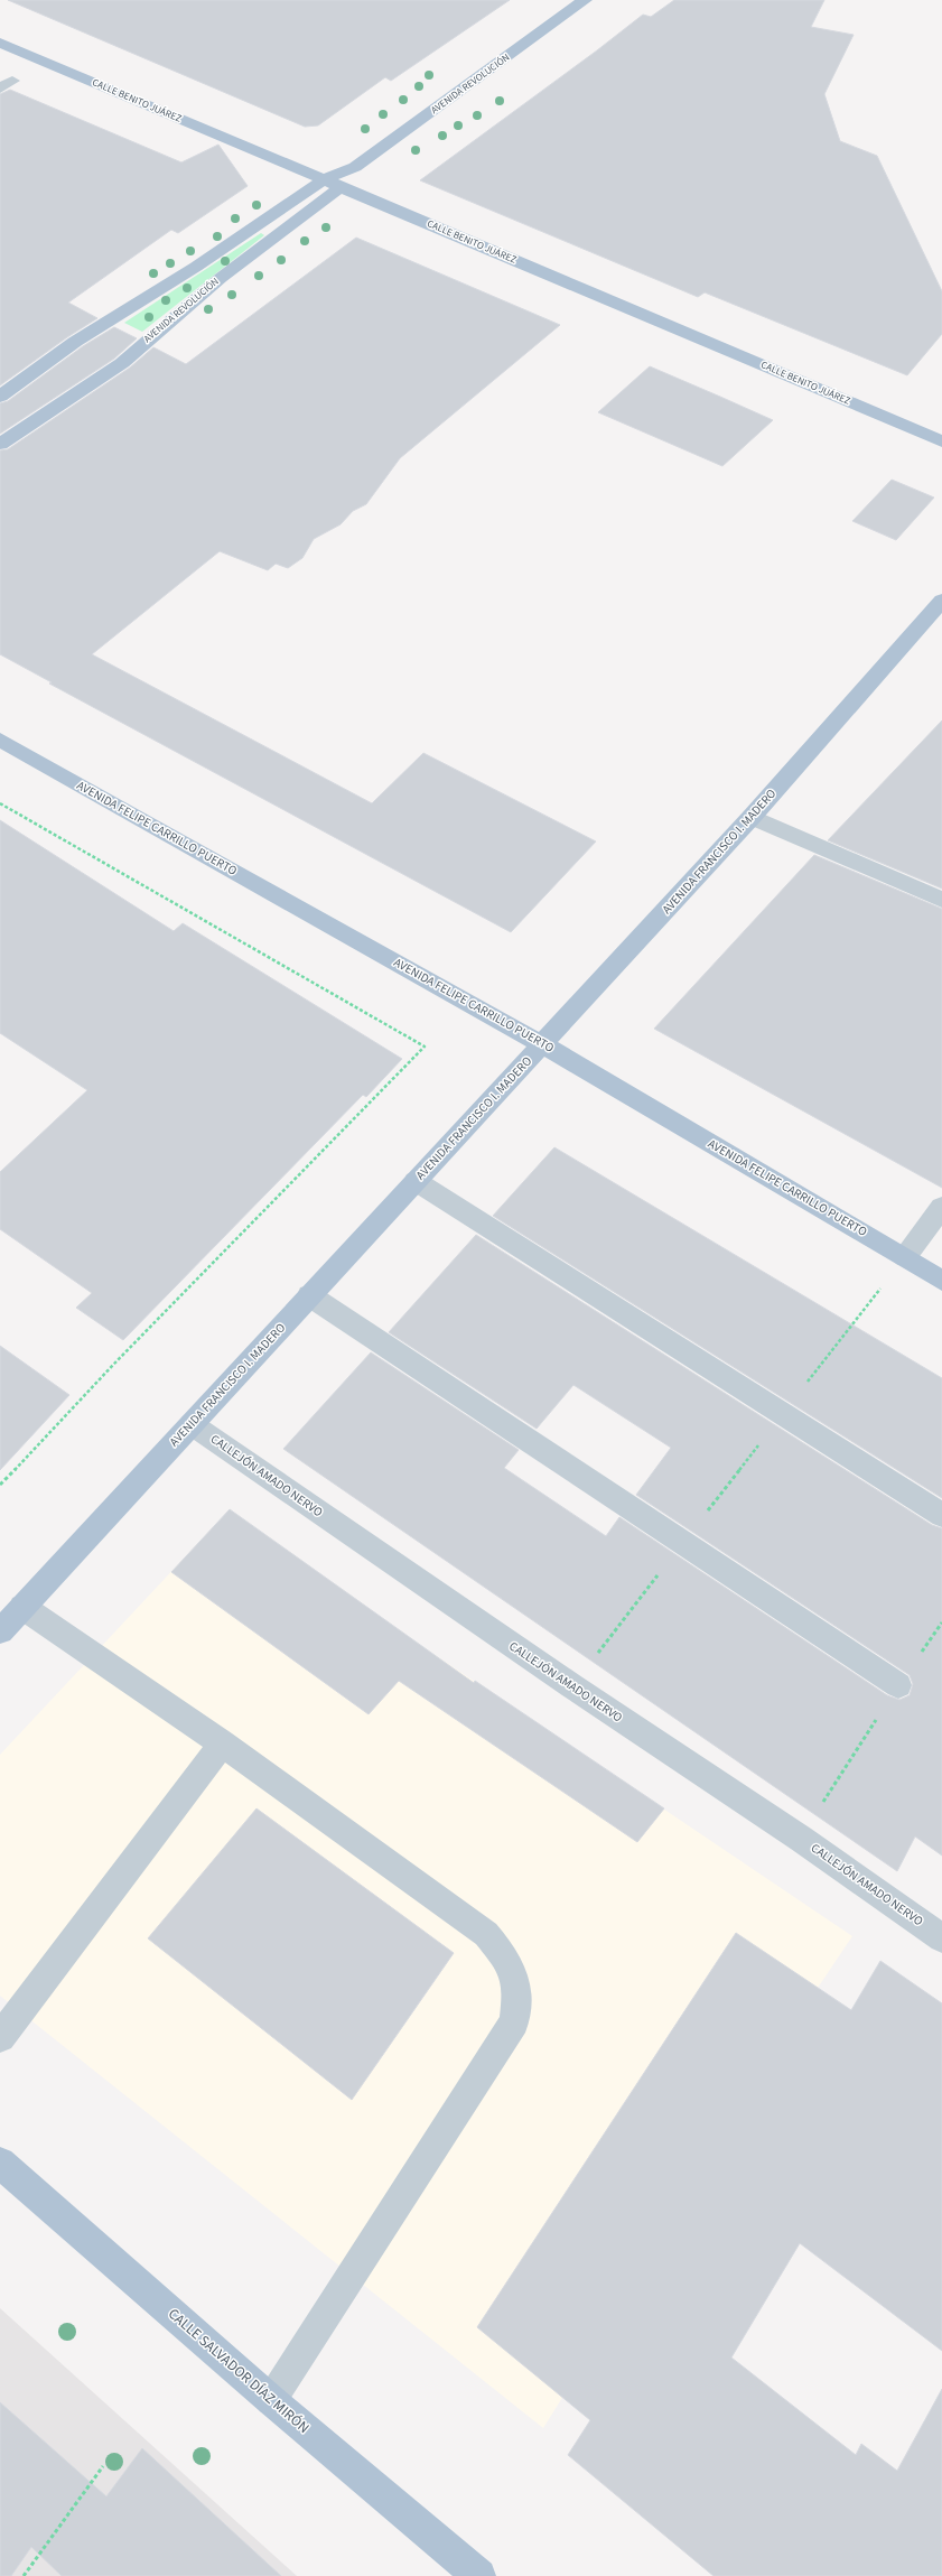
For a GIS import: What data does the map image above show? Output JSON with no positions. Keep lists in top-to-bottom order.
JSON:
{
  "streets": {
    "main road": [
      "AVENIDA REVOLUCIÓN",
      "CALLE BENITO JUÁREZ",
      "AVENIDA FELIPE CARRILLO PUERTO",
      "AVENIDA FRANCISCO I. MADERO",
      "CALLE SALVADOR DÍAZ MIRÓN"
    ],
    "lane": ["CALLEJÓN AMADO NERVO"]
  },
  "crossings": [
    ["AVENIDA REVOLUCIÓN", "CALLE BENITO JUÁREZ"],
    ["AVENIDA FELIPE CARRILLO PUERTO", "AVENIDA FRANCISCO I. MADERO"],
    ["AVENIDA FRANCISCO I. MADERO", "CALLEJÓN AMADO NERVO"]
  ]
}
